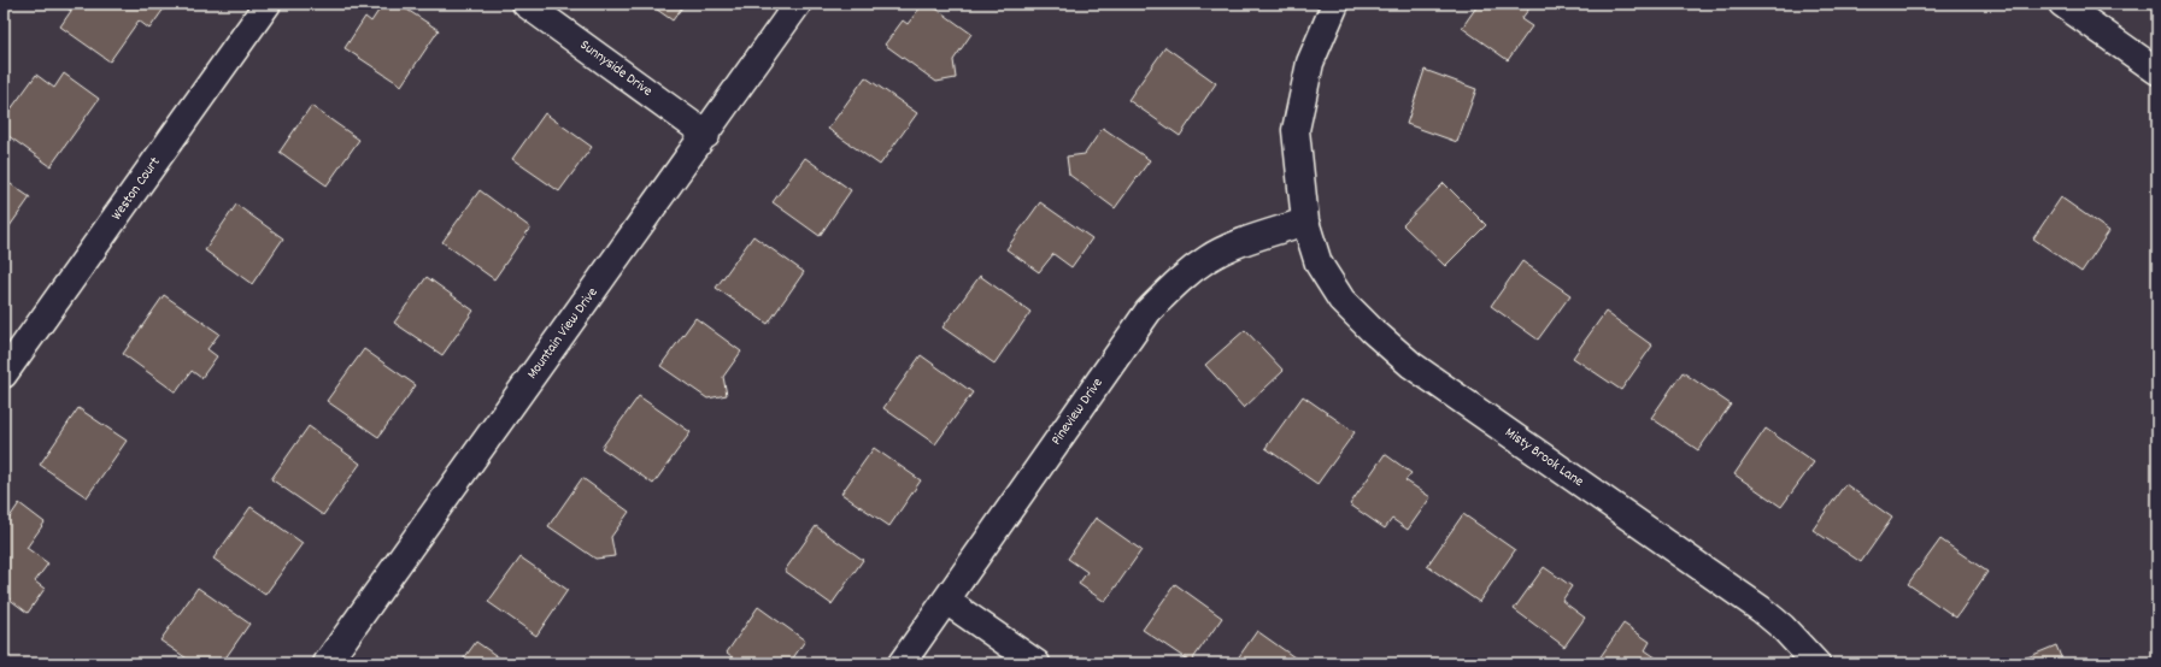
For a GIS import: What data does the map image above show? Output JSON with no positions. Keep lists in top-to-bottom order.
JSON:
{
  "streets": {
    "street": [
      "Sunnyside Drive",
      "Weston Court",
      "Mountain View Drive",
      "Pineview Drive",
      "Misty Brook Lane"
    ]
  },
  "crossings": [
    ["Sunnyside Drive", "Mountain View Drive"],
    ["Pineview Drive", "Misty Brook Lane"]
  ]
}
